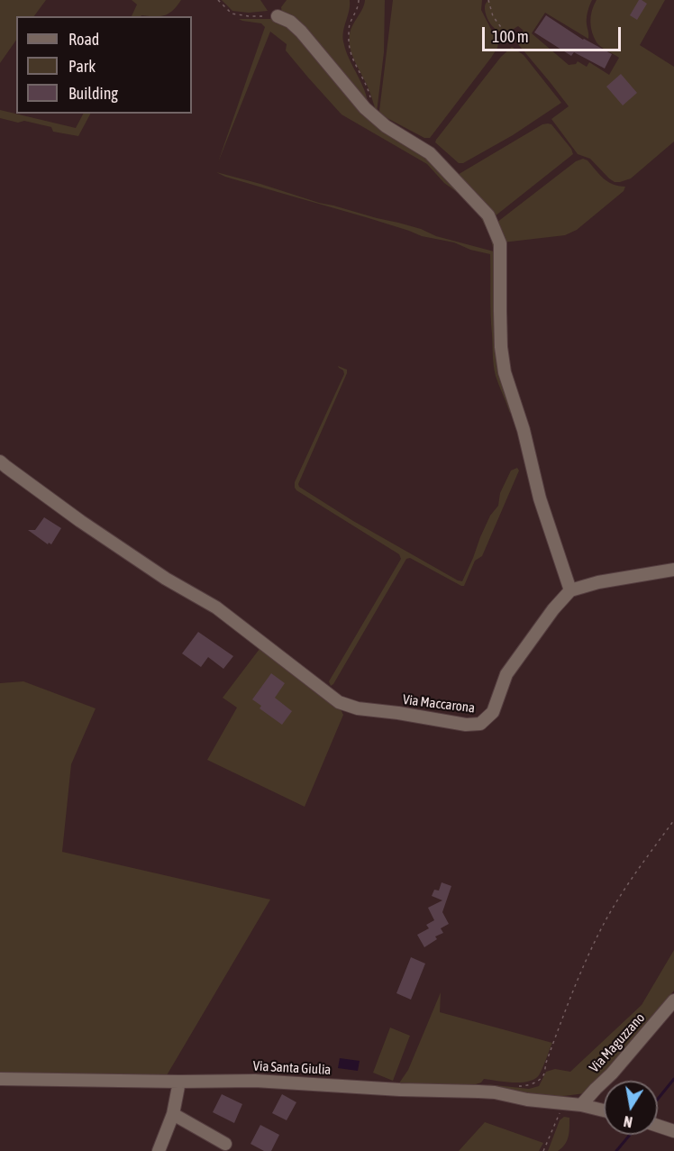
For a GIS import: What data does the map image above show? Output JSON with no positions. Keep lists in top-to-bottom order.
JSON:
{
  "streets": {
    "street": ["Via Maccarona", "Via Maguzzano", "Via Santa Giulia"]
  },
  "crossings": [
    ["Via Maguzzano", "Via Santa Giulia"]
  ],
  "legend": ["Road", "Park", "Building"],
  "scale_bar": "100 m",
  "north": "bottom"
}
